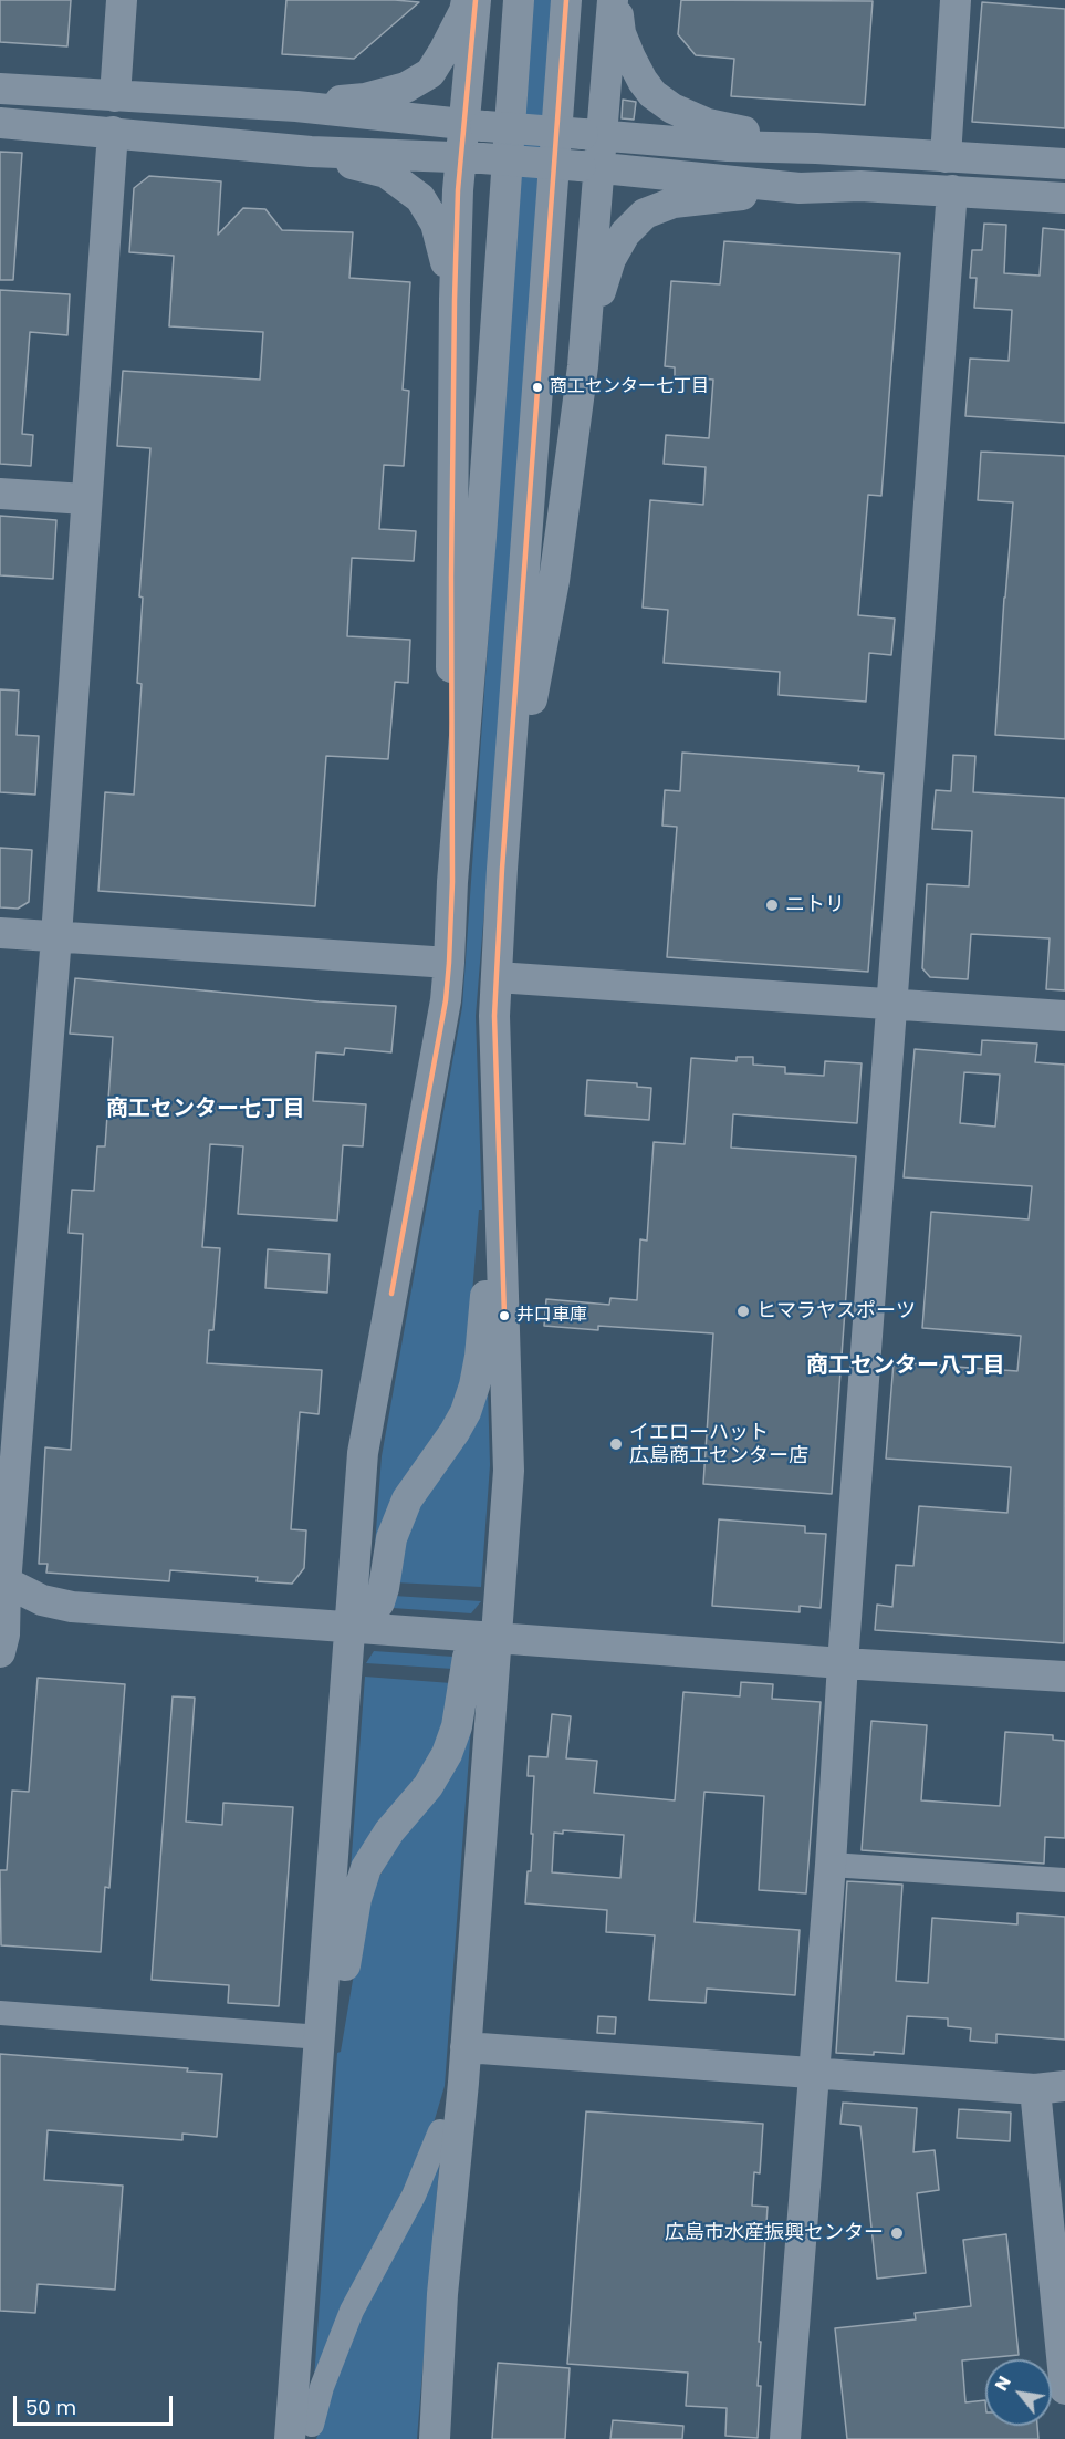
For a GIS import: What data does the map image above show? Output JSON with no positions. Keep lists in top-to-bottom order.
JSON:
{
  "districts": ["商工センター七丁目", "商工センター八丁目"],
  "places": [
    "商工センター七丁目",
    "ニトリ",
    "ヒマラヤスポーツ",
    "井口車庫",
    "イエローハット 広島商工センター店",
    "広島市水産振興センター"
  ],
  "scale_bar": "50 m",
  "north": "top left"
}
